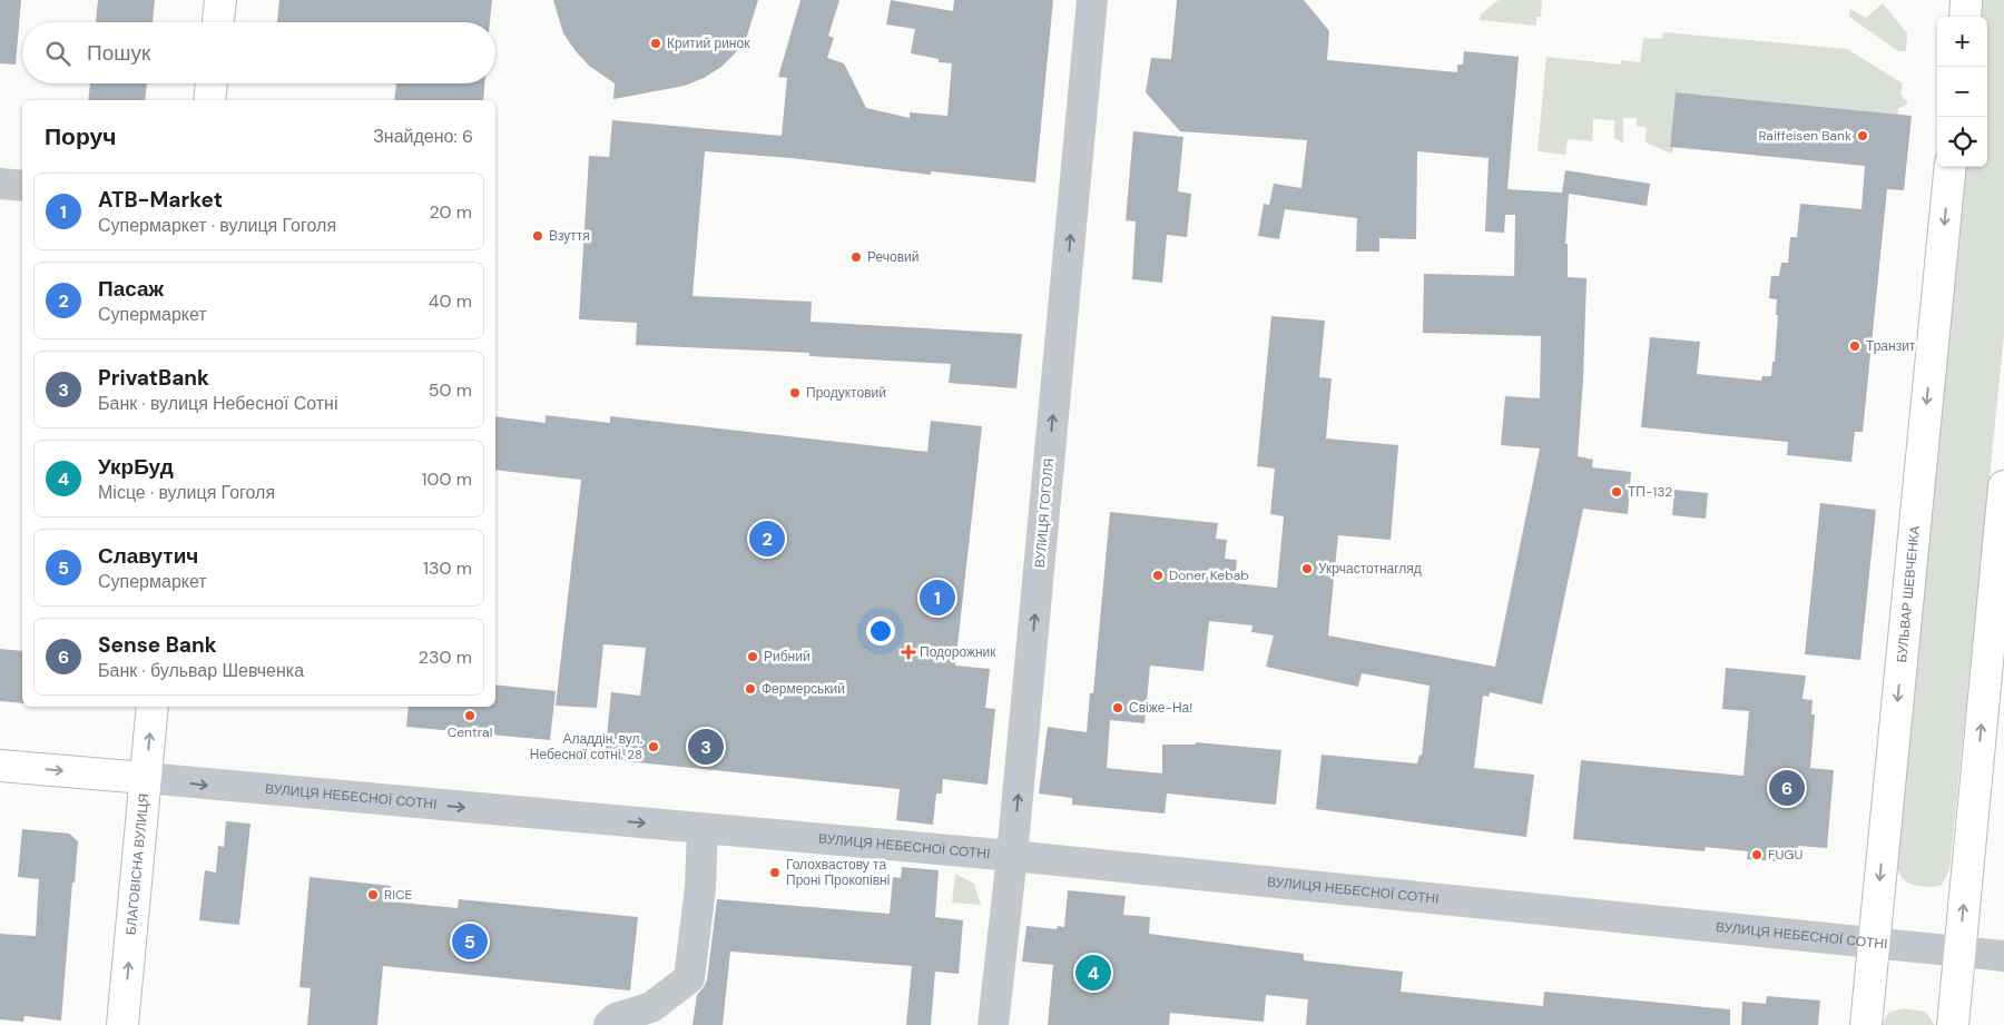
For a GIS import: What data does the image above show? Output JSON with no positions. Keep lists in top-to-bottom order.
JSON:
{
  "streets": {
    "main road": ["БУЛЬВАР ШЕВЧЕНКА", "ВУЛИЦЯ НЕБЕСНОЇ СОТНІ", "БЛАГОВІСНА ВУЛИЦЯ"],
    "street": ["ВУЛИЦЯ ГОГОЛЯ"]
  },
  "crossings": [
    ["ВУЛИЦЯ ГОГОЛЯ", "ВУЛИЦЯ НЕБЕСНОЇ СОТНІ"],
    ["БУЛЬВАР ШЕВЧЕНКА", "ВУЛИЦЯ НЕБЕСНОЇ СОТНІ"],
    ["ВУЛИЦЯ НЕБЕСНОЇ СОТНІ", "БЛАГОВІСНА ВУЛИЦЯ"]
  ],
  "one_way": ["ВУЛИЦЯ ГОГОЛЯ", "ВУЛИЦЯ НЕБЕСНОЇ СОТНІ", "БЛАГОВІСНА ВУЛИЦЯ"],
  "places": {
    "other": [
      "Критий ринок",
      "Raiffeisen Bank",
      "Взуття",
      "Речовий",
      "Транзит",
      "Продуктовий",
      "ТП-132",
      "Укрчастотнагляд",
      "Doner Kebab",
      "Рибний",
      "Фермерський",
      "Свіже-На!",
      "Central",
      "Аладдін, вул. Небесної сотні, 28",
      "FUGU",
      "Голохвастову та Проні Прокопівні",
      "RICE"
    ],
    "health": ["Подорожник"]
  },
  "page": {
    "map_buttons": ["+", "−"],
    "search": "Пошук",
    "heading": ["Поруч", "Знайдено: 6"],
    "list": [
      {
        "mark": "1",
        "name": "ATB-Market",
        "note": "Супермаркет · вулиця Гоголя",
        "value": "20 m"
      },
      {
        "mark": "2",
        "name": "Пасаж",
        "note": "Супермаркет",
        "value": "40 m"
      },
      {
        "mark": "3",
        "name": "PrivatBank",
        "note": "Банк · вулиця Небесної Сотні",
        "value": "50 m"
      },
      {
        "mark": "4",
        "name": "УкрБуд",
        "note": "Місце · вулиця Гоголя",
        "value": "100 m"
      },
      {
        "mark": "5",
        "name": "Славутич",
        "note": "Супермаркет",
        "value": "130 m"
      },
      {
        "mark": "6",
        "name": "Sense Bank",
        "note": "Банк · бульвар Шевченка",
        "value": "230 m"
      }
    ],
    "pins": [
      "2",
      "1",
      "3",
      "6",
      "5",
      "4"
    ]
  }
}
